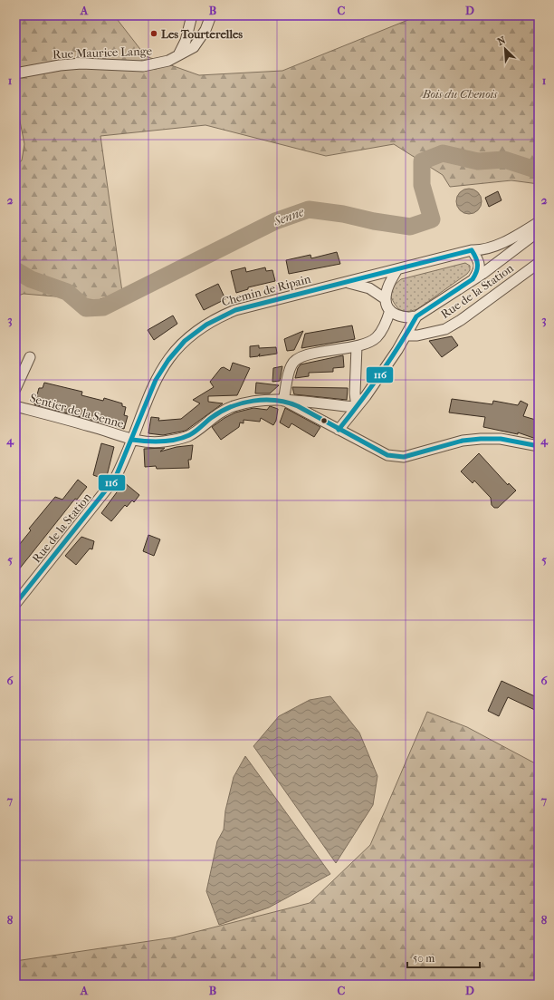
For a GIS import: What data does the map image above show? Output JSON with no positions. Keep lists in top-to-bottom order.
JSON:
{
  "streets": {
    "street": [
      "Rue Maurice Lange",
      "Chemin de Ripain",
      "Rue de la Station",
      "Sentier de la Senne"
    ]
  },
  "crossings": [
    ["Chemin de Ripain", "Rue de la Station"],
    ["Chemin de Ripain", "Sentier de la Senne"],
    ["Rue de la Station", "Sentier de la Senne"]
  ],
  "water": ["Senne"],
  "parks": ["Bois du Chenois"],
  "places": ["Les Tourterelles"],
  "lines": ["transit line 116"],
  "scale_bar": "50 m",
  "north": "top left",
  "grid": {
    "columns": [
      "A",
      "B",
      "C",
      "D"
    ],
    "rows": [
      "1",
      "2",
      "3",
      "4",
      "5",
      "6",
      "7",
      "8"
    ]
  }
}
